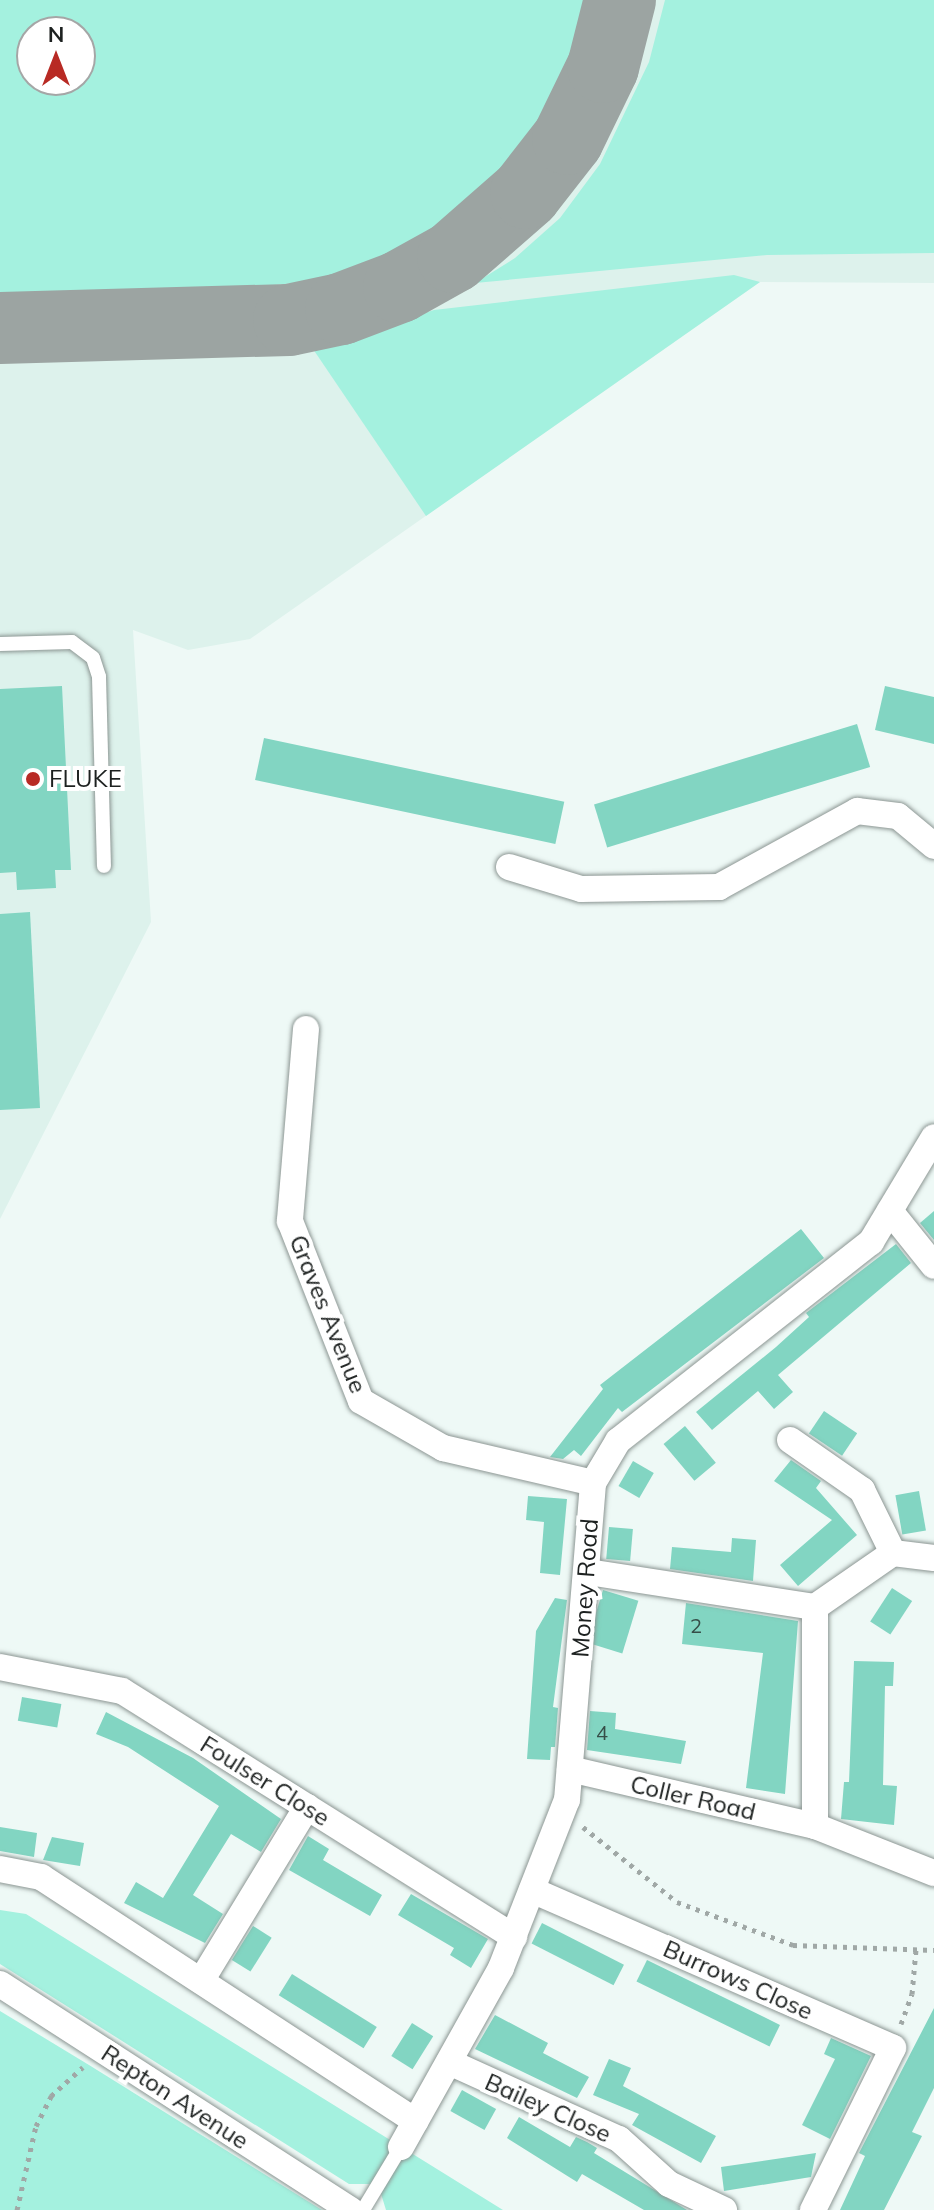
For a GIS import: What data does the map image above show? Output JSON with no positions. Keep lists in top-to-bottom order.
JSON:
{
  "streets": {
    "street": [
      "Graves Avenue",
      "Money Road",
      "Foulser Close",
      "Coller Road",
      "Burrows Close",
      "Repton Avenue",
      "Bailey Close"
    ]
  },
  "crossings": [
    ["Graves Avenue", "Money Road"],
    ["Money Road", "Foulser Close"],
    ["Money Road", "Coller Road"],
    ["Money Road", "Burrows Close"],
    ["Money Road", "Bailey Close"]
  ],
  "places": ["FLUKE"],
  "house_numbers": ["2", "4"],
  "north": "top"
}
